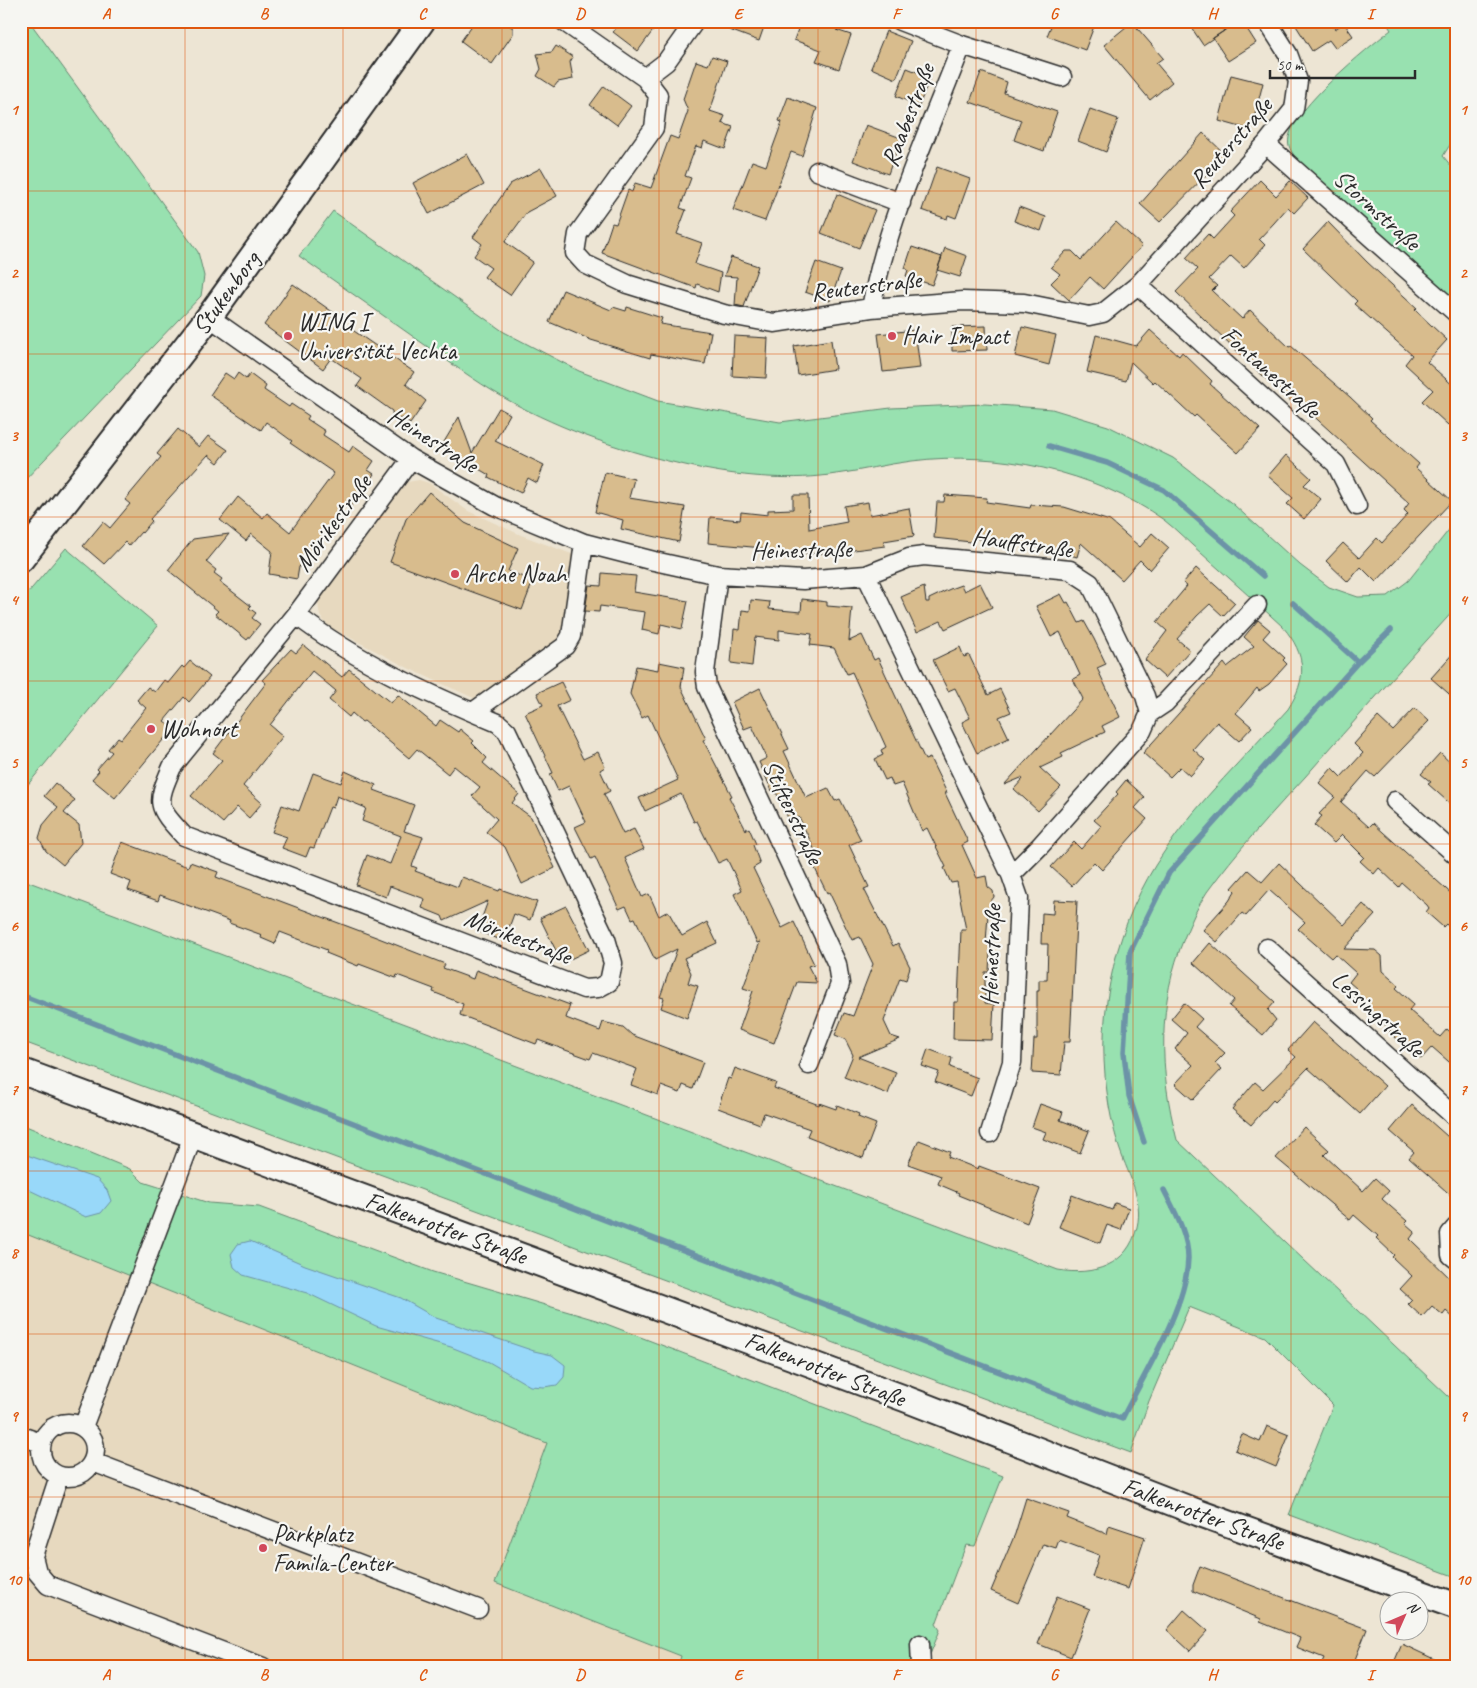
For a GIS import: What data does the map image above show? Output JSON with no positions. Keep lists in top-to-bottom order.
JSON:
{
  "streets": {
    "main road": ["Stukenborg", "Falkenrotter Straße"],
    "street": [
      "Raabestraße",
      "Reuterstraße",
      "Stormstraße",
      "Fontanestraße",
      "Heinestraße",
      "Mörikestraße",
      "Hauffstraße",
      "Stifterstraße",
      "Lessingstraße"
    ]
  },
  "crossings": [
    ["Raabestraße", "Reuterstraße"],
    ["Reuterstraße", "Stormstraße"],
    ["Reuterstraße", "Fontanestraße"],
    ["Stukenborg", "Heinestraße"],
    ["Heinestraße", "Mörikestraße"],
    ["Heinestraße", "Hauffstraße"],
    ["Heinestraße", "Stifterstraße"]
  ],
  "places": [
    "WING I Universität Vechta",
    "Hair Impact",
    "Arche Noah",
    "Wohnort",
    "Parkplatz Famila-Center"
  ],
  "scale_bar": "50 m",
  "north": "top right",
  "grid": {
    "columns": [
      "A",
      "B",
      "C",
      "D",
      "E",
      "F",
      "G",
      "H",
      "I"
    ],
    "rows": [
      "1",
      "2",
      "3",
      "4",
      "5",
      "6",
      "7",
      "8",
      "9",
      "10"
    ]
  }
}
